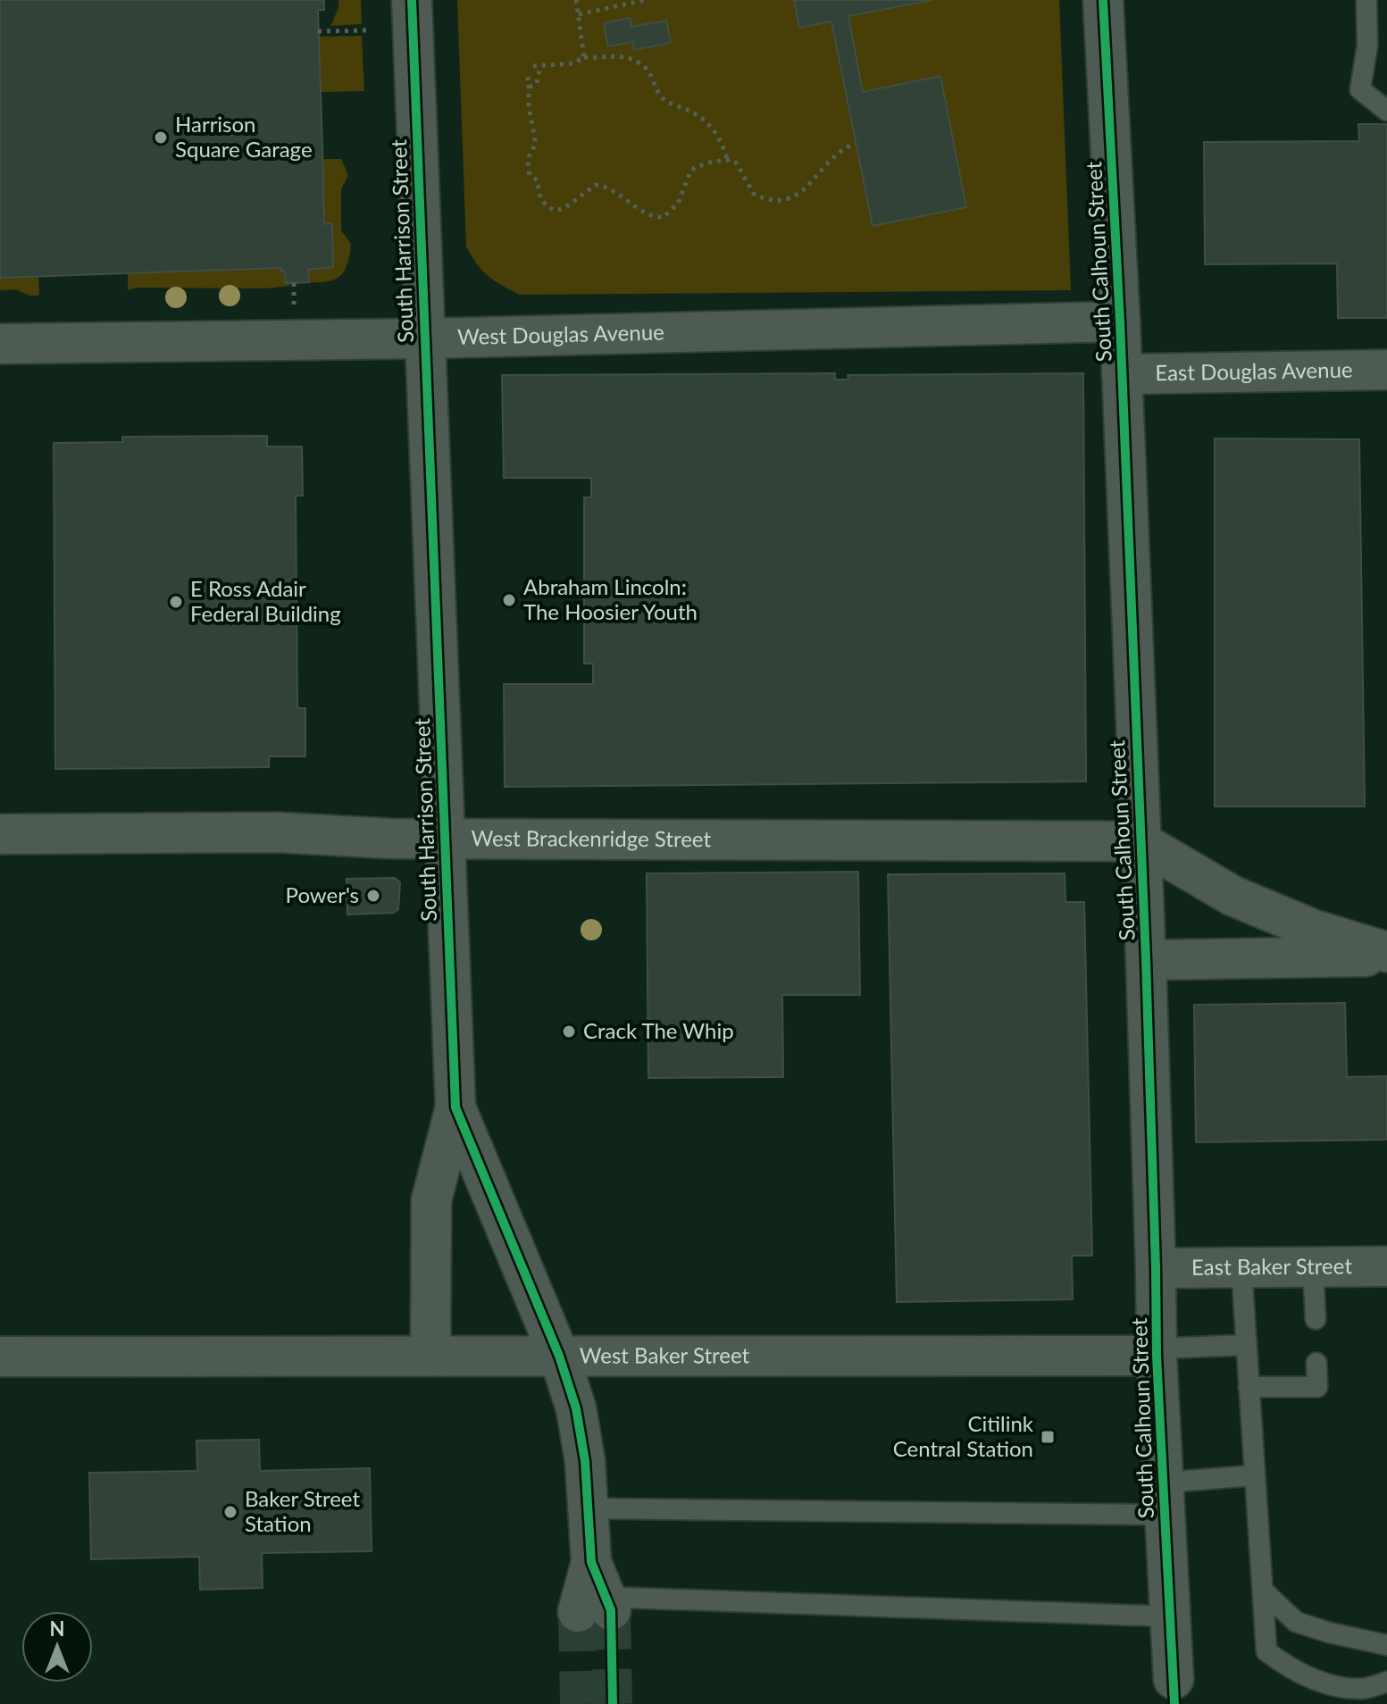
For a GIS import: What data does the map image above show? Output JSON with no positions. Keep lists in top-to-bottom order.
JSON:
{
  "streets": {
    "street": [
      "South Harrison Street",
      "South Calhoun Street",
      "West Douglas Avenue",
      "East Douglas Avenue",
      "West Brackenridge Street",
      "East Baker Street",
      "West Baker Street"
    ]
  },
  "crossings": [
    ["South Harrison Street", "West Douglas Avenue"],
    ["South Harrison Street", "West Brackenridge Street"],
    ["South Harrison Street", "West Baker Street"],
    ["South Calhoun Street", "West Douglas Avenue"],
    ["South Calhoun Street", "East Douglas Avenue"],
    ["South Calhoun Street", "West Brackenridge Street"],
    ["South Calhoun Street", "East Baker Street"],
    ["South Calhoun Street", "West Baker Street"]
  ],
  "places": {
    "other": [
      "Harrison Square Garage",
      "Abraham Lincoln: The Hoosier Youth",
      "E Ross Adair Federal Building",
      "Power's",
      "Crack The Whip",
      "Baker Street Station"
    ],
    "transit": ["Citilink Central Station"]
  },
  "north": "top"
}
